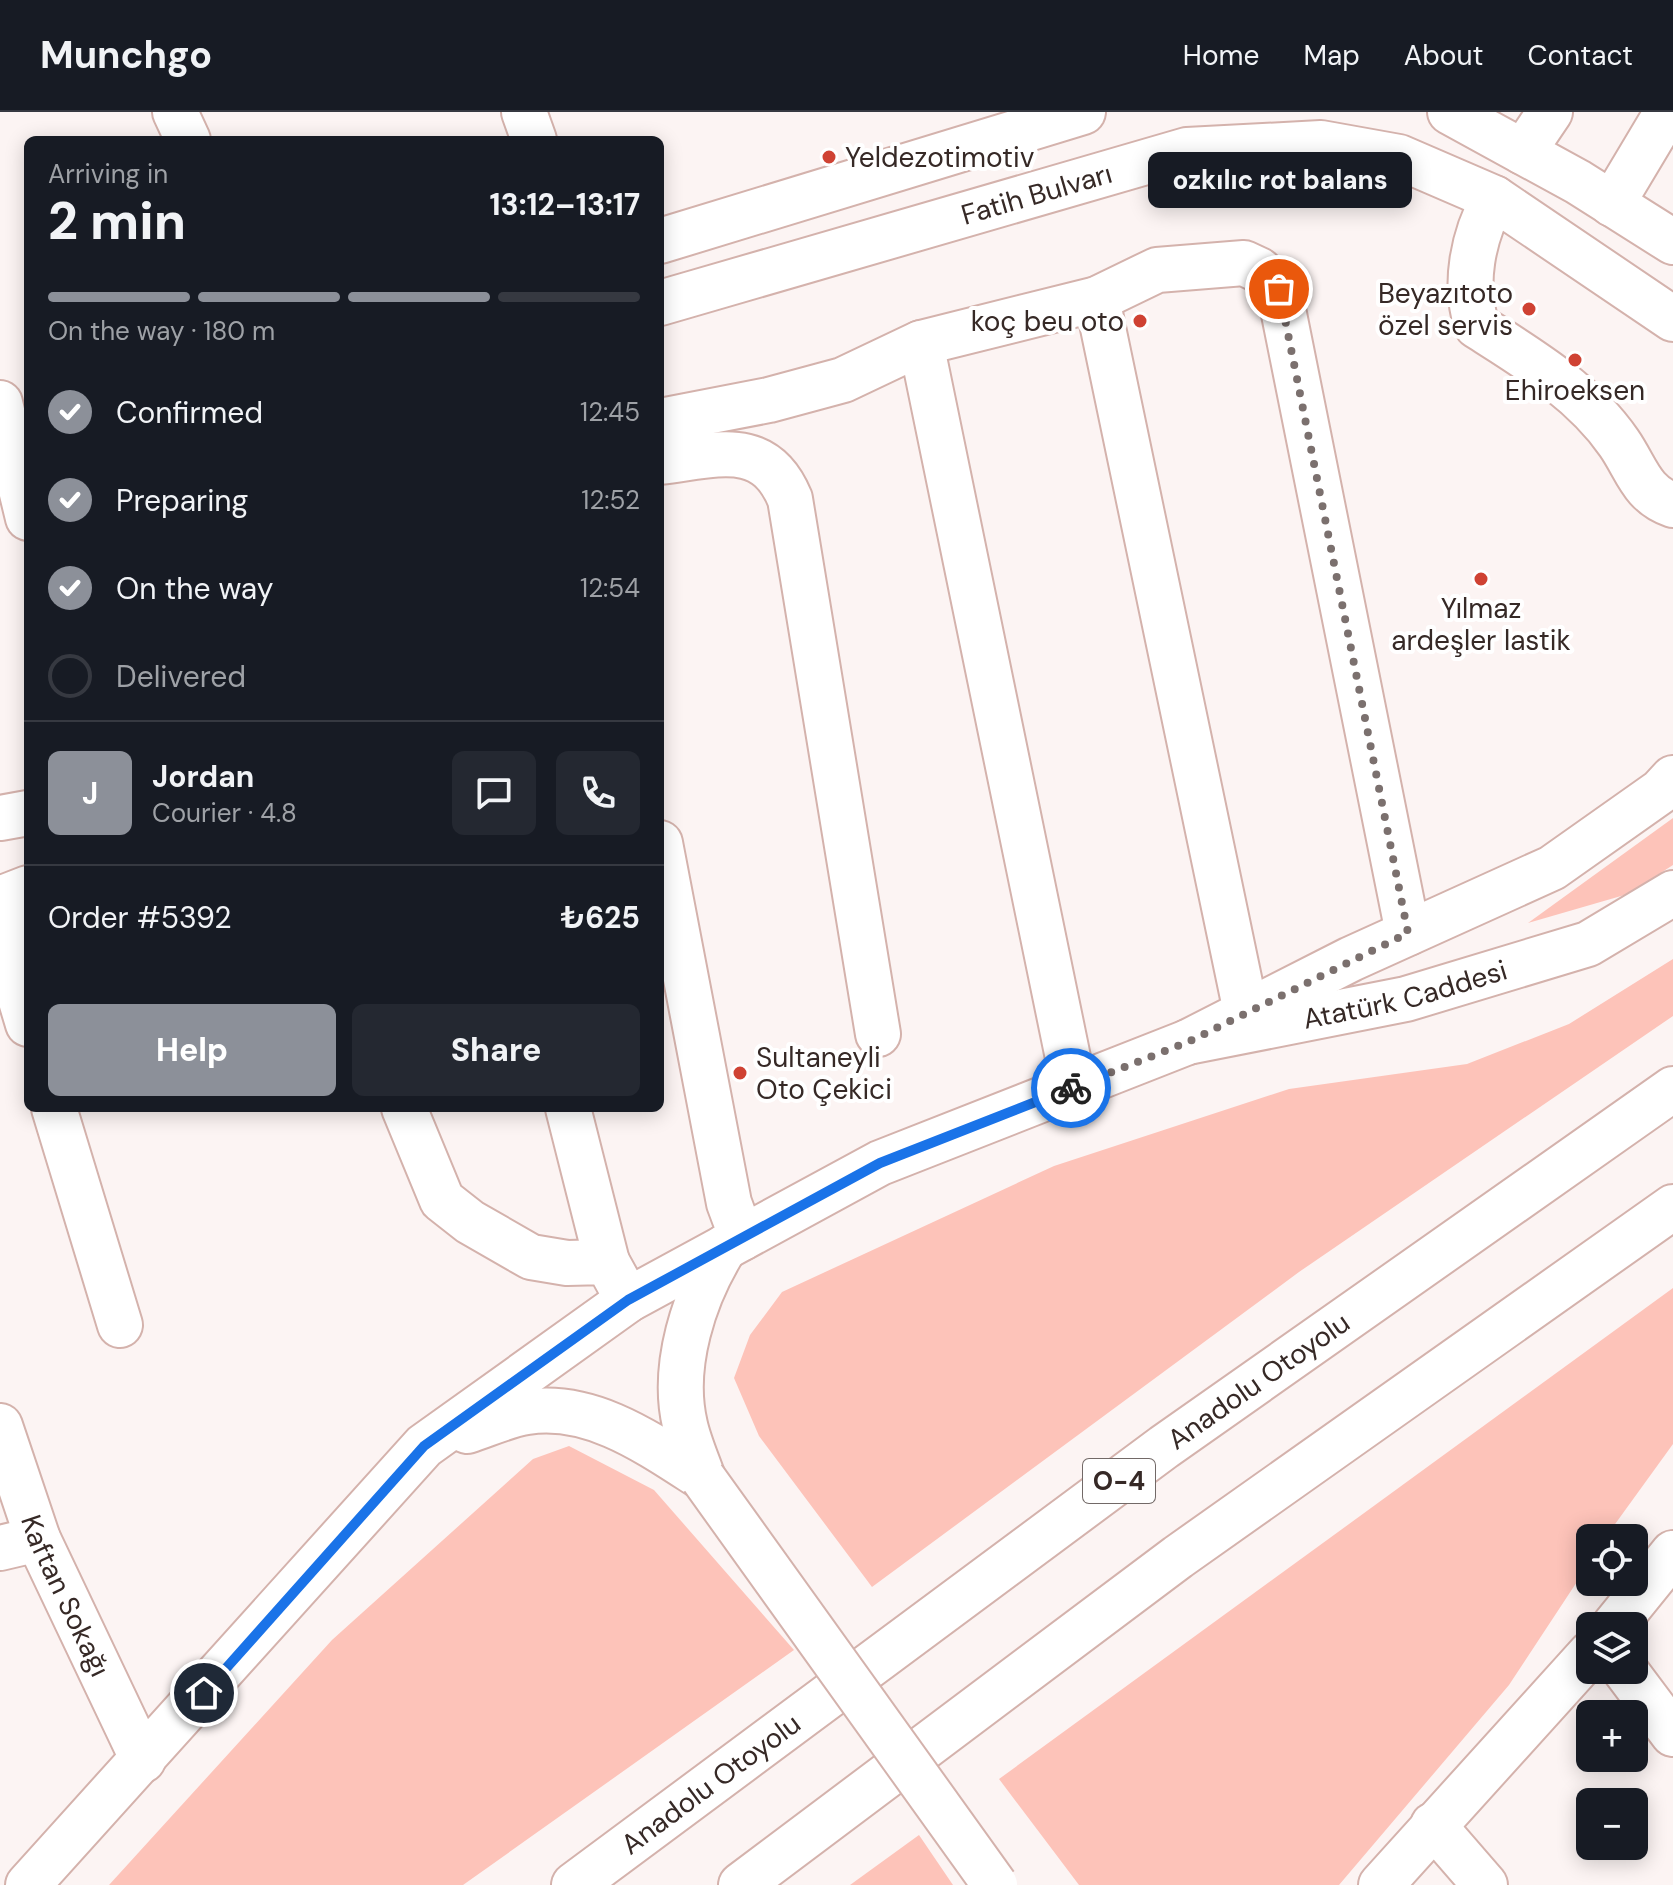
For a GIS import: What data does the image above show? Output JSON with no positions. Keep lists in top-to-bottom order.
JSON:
{
  "streets": {
    "main road": [
      "Fatih Bulvarı",
      "Atatürk Caddesi",
      "Anadolu Otoyolu",
      "O-4",
      "Kaftan Sokağı"
    ]
  },
  "crossings": [
    ["Atatürk Caddesi", "Kaftan Sokağı"]
  ],
  "places": [
    "Yeldezotimotiv",
    "ozkılıc rot balans",
    "Beyazıtoto özel servis",
    "koç beu oto",
    "Ehiroeksen",
    "Yılmaz ardeşler lastik",
    "Sultaneyli Oto Çekici"
  ],
  "page": {
    "header": "Munchgo",
    "nav": [
      "Home",
      "Map",
      "About",
      "Contact"
    ],
    "heading": ["2 min", "Arriving in", "13:12–13:17"],
    "panel": [
      "Jordan",
      "Courier · 4.8",
      "Order #5392",
      "₺625"
    ],
    "bubble": "ozkılıc rot balans",
    "bar": "On the way · 180 m",
    "list": [
      ["Confirmed", "12:45"],
      ["Preparing", "12:52"],
      ["On the way", "12:54"],
      "Delivered"
    ],
    "round": "J",
    "buttons": ["Help", "Share"],
    "map_buttons": ["+", "−"]
  }
}
